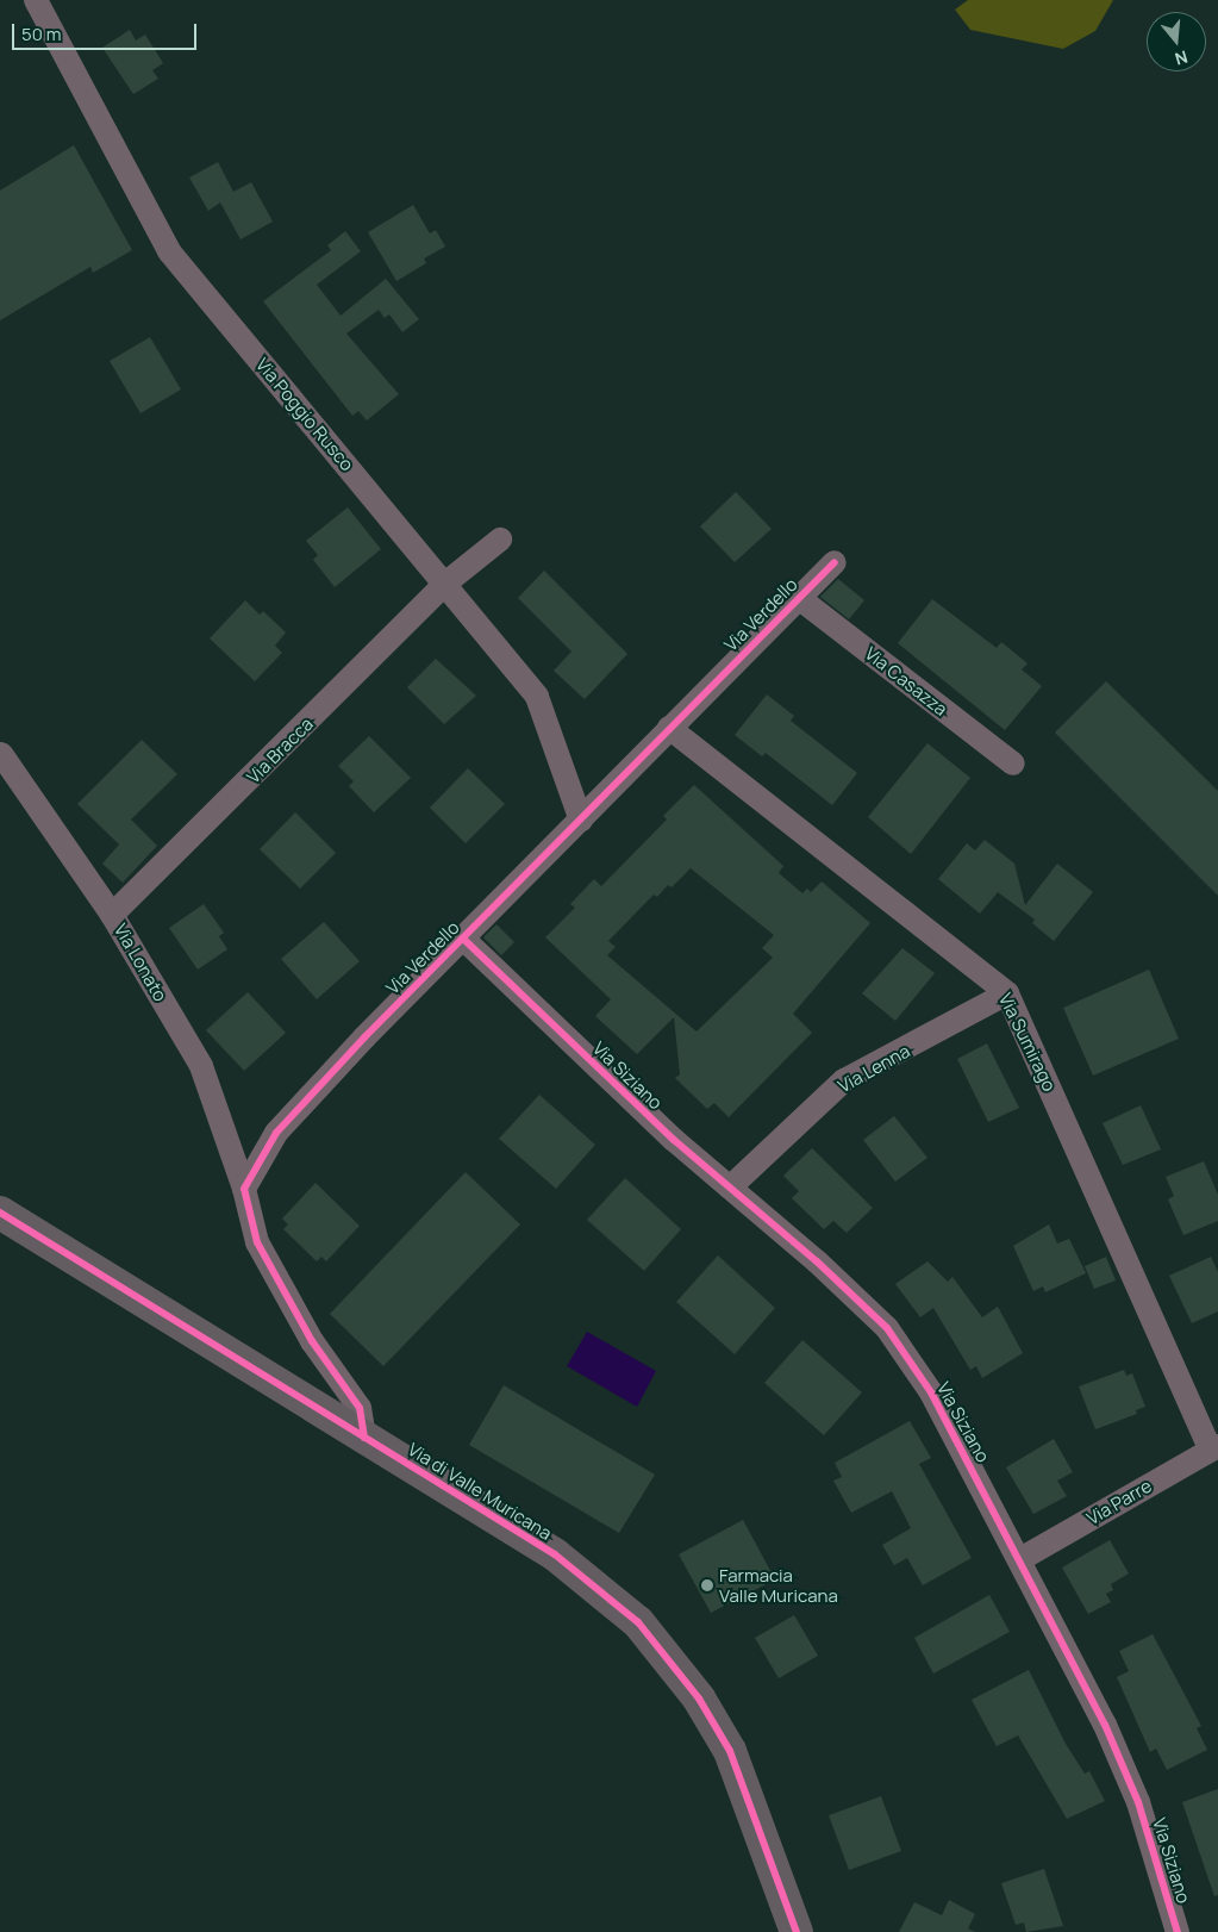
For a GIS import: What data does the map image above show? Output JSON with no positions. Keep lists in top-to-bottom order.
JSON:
{
  "streets": {
    "street": [
      "Via Poggio Rusco",
      "Via Verdello",
      "Via Casazza",
      "Via Bracca",
      "Via Lonato",
      "Via Sumirago",
      "Via Lenna",
      "Via Siziano",
      "Via di Valle Muricana",
      "Via Parre"
    ]
  },
  "crossings": [
    ["Via Poggio Rusco", "Via Verdello"],
    ["Via Poggio Rusco", "Via Bracca"],
    ["Via Verdello", "Via Casazza"],
    ["Via Verdello", "Via Lonato"],
    ["Via Verdello", "Via Sumirago"],
    ["Via Verdello", "Via Siziano"],
    ["Via Bracca", "Via Lonato"],
    ["Via Sumirago", "Via Lenna"],
    ["Via Sumirago", "Via Parre"],
    ["Via Lenna", "Via Siziano"],
    ["Via Siziano", "Via Parre"]
  ],
  "places": ["Farmacia Valle Muricana"],
  "scale_bar": "50 m",
  "north": "bottom"
}
